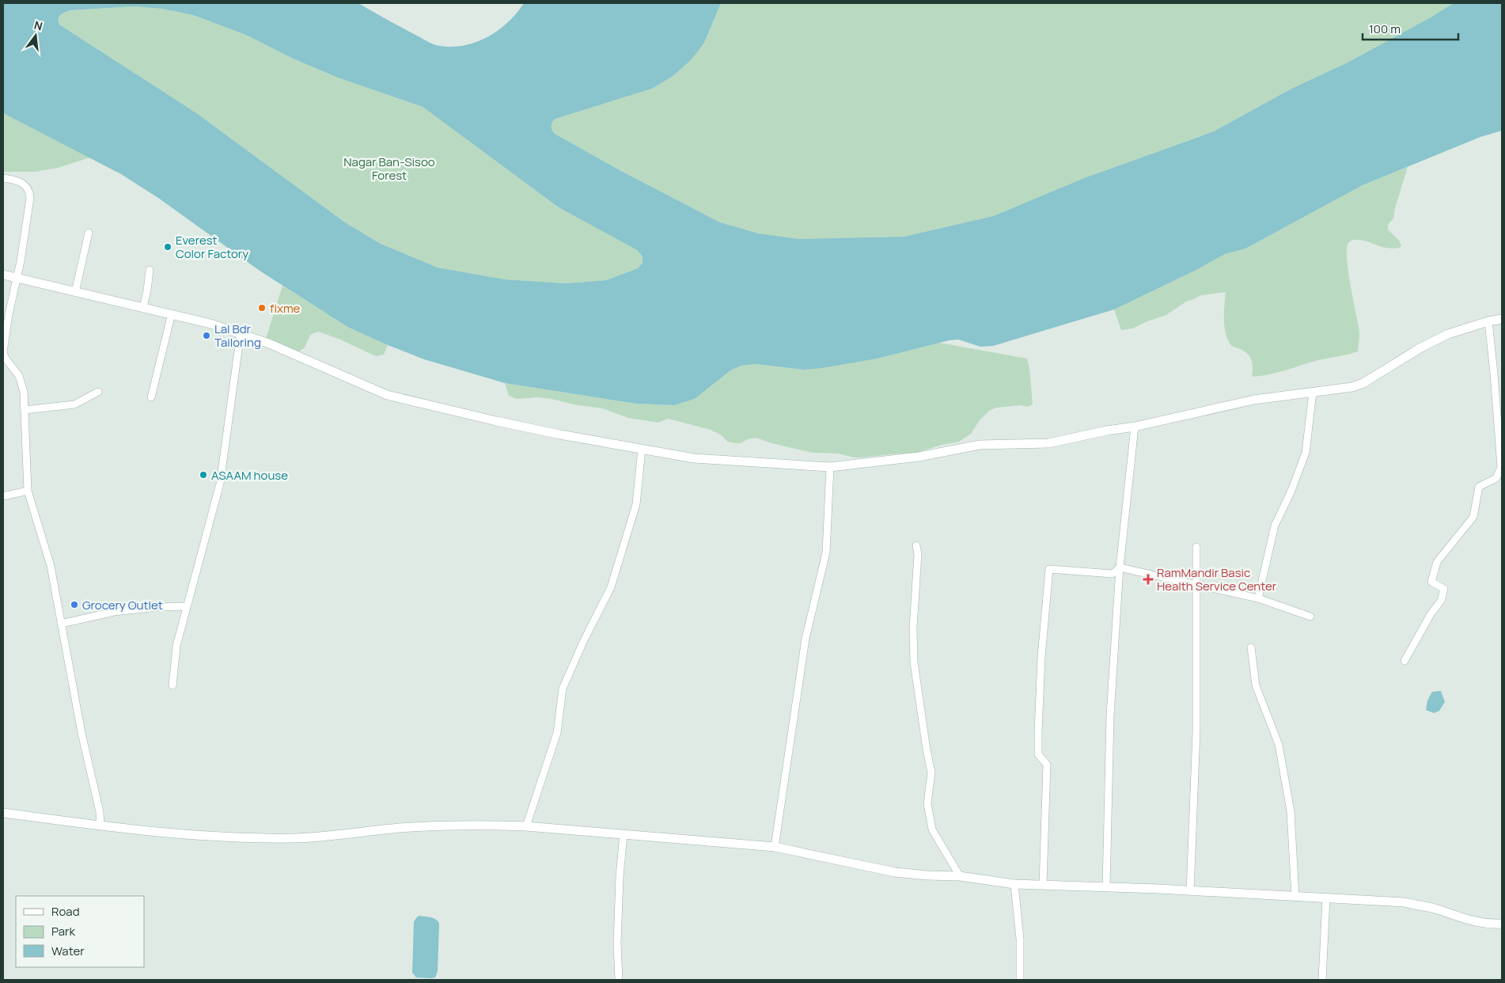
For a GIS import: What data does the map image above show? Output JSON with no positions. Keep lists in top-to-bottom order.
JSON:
{
  "parks": ["Nagar Ban-Sisoo Forest"],
  "places": {
    "other": [
      "Everest Color Factory",
      "fixme",
      "Lal Bdr Tailoring",
      "ASAAM house",
      "Grocery Outlet"
    ],
    "health": ["RamMandir Basic Health Service Center"]
  },
  "legend": ["Road", "Park", "Water"],
  "scale_bar": "100 m",
  "north": "top"
}
